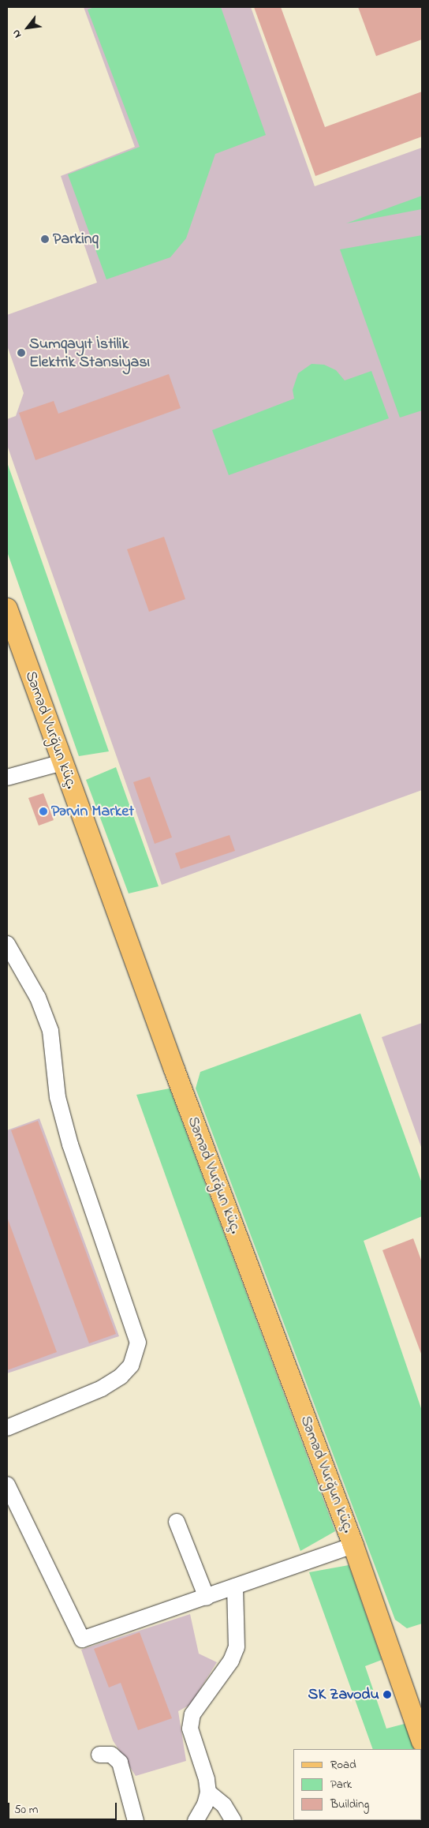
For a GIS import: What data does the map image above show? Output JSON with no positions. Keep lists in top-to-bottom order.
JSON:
{
  "streets": {
    "main road": ["Səməd Vurğun küç."]
  },
  "places": [
    "Parkinq",
    "Sumqayıt İstilik Elektrik Stansiyası",
    "Pərvin Market",
    "SK Zavodu"
  ],
  "legend": ["Road", "Park", "Building"],
  "scale_bar": "50 m",
  "north": "bottom left"
}
